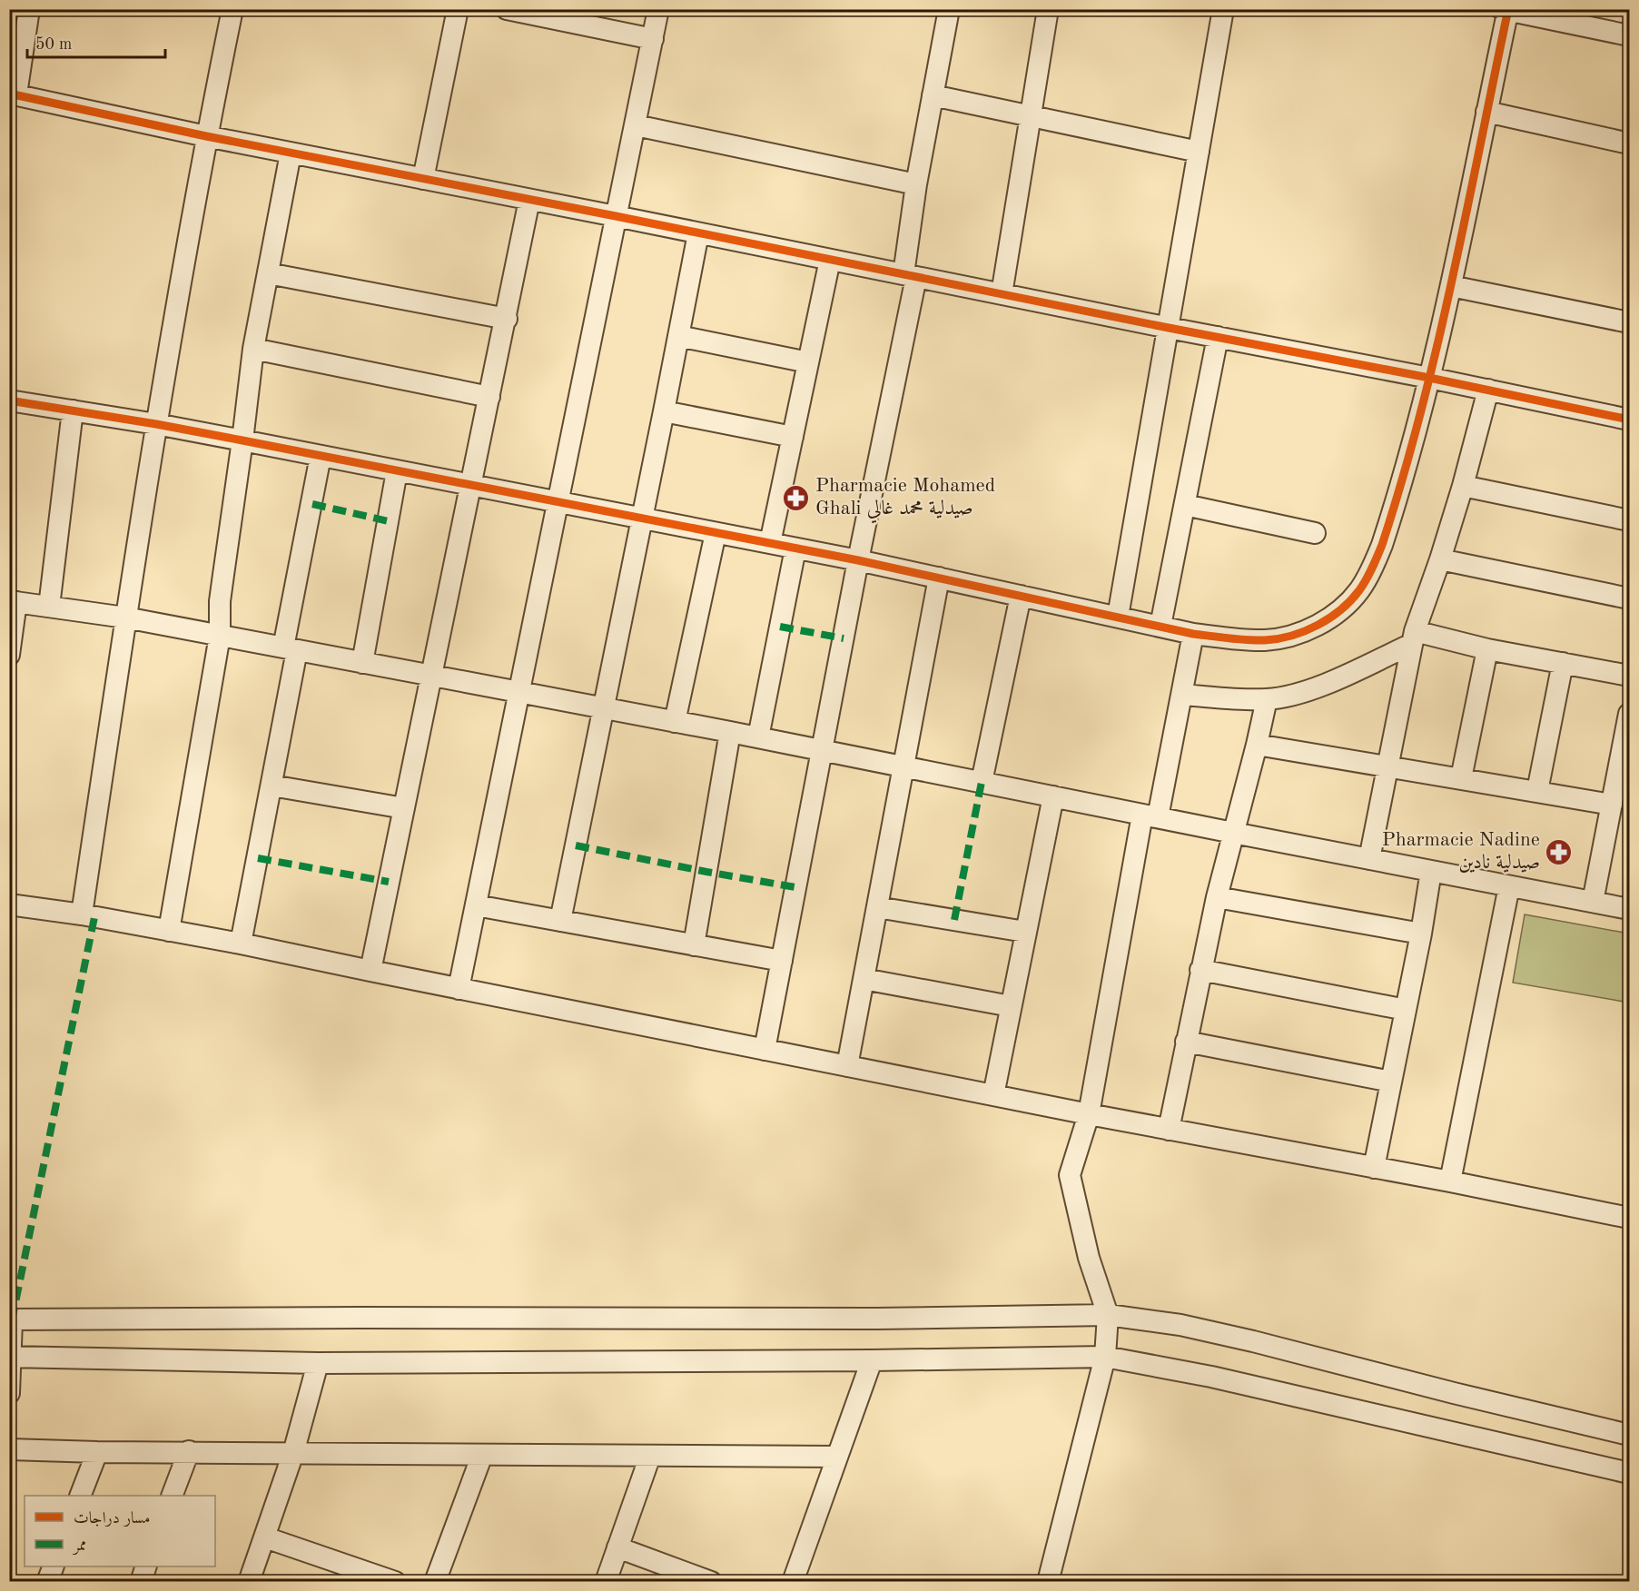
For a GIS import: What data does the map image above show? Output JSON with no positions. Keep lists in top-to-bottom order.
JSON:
{
  "places": {
    "pharmacy": ["Pharmacie Mohamed Ghali صيدلية محمد غالي", "Pharmacie Nadine صيدلية نادين"]
  },
  "legend": ["مسار دراجات", "ممر"],
  "scale_bar": "50 m"
}
